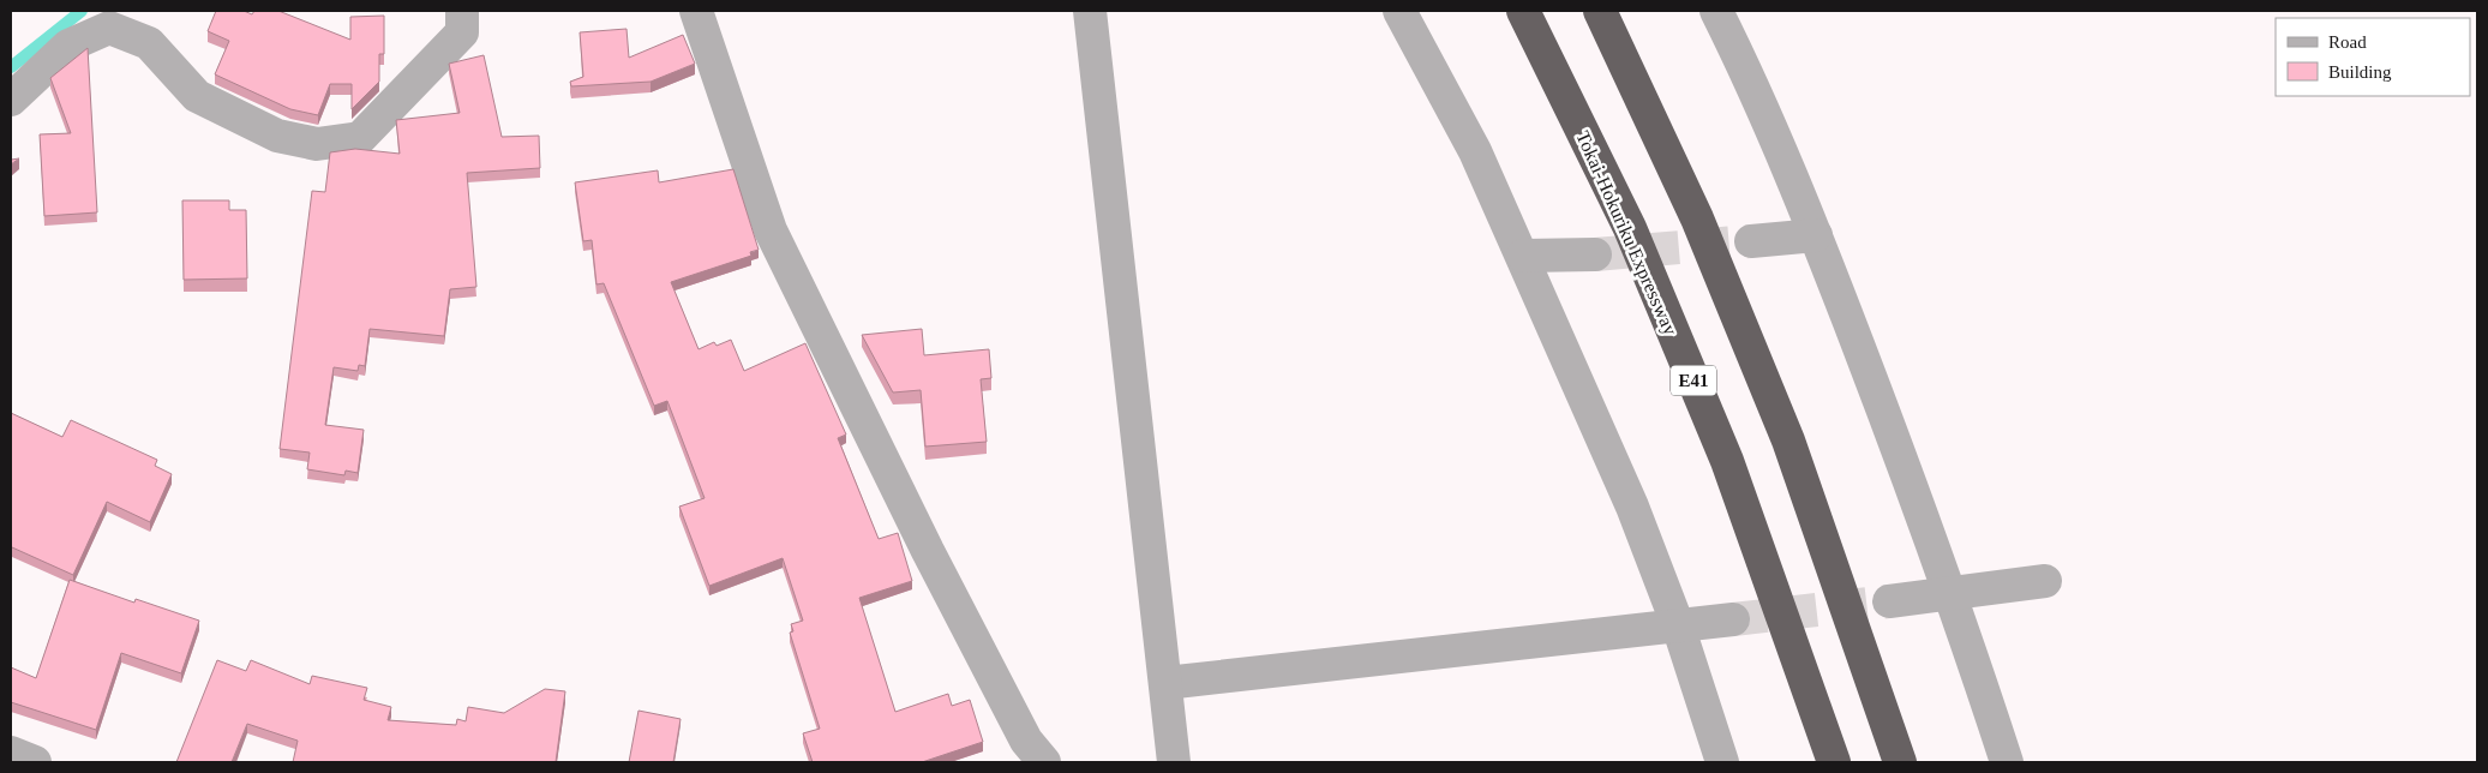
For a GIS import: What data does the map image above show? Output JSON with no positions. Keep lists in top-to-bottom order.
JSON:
{
  "streets": {
    "highway": ["Tokai-Hokuriku Expressway", "E41"]
  },
  "legend": ["Road", "Building"]
}
